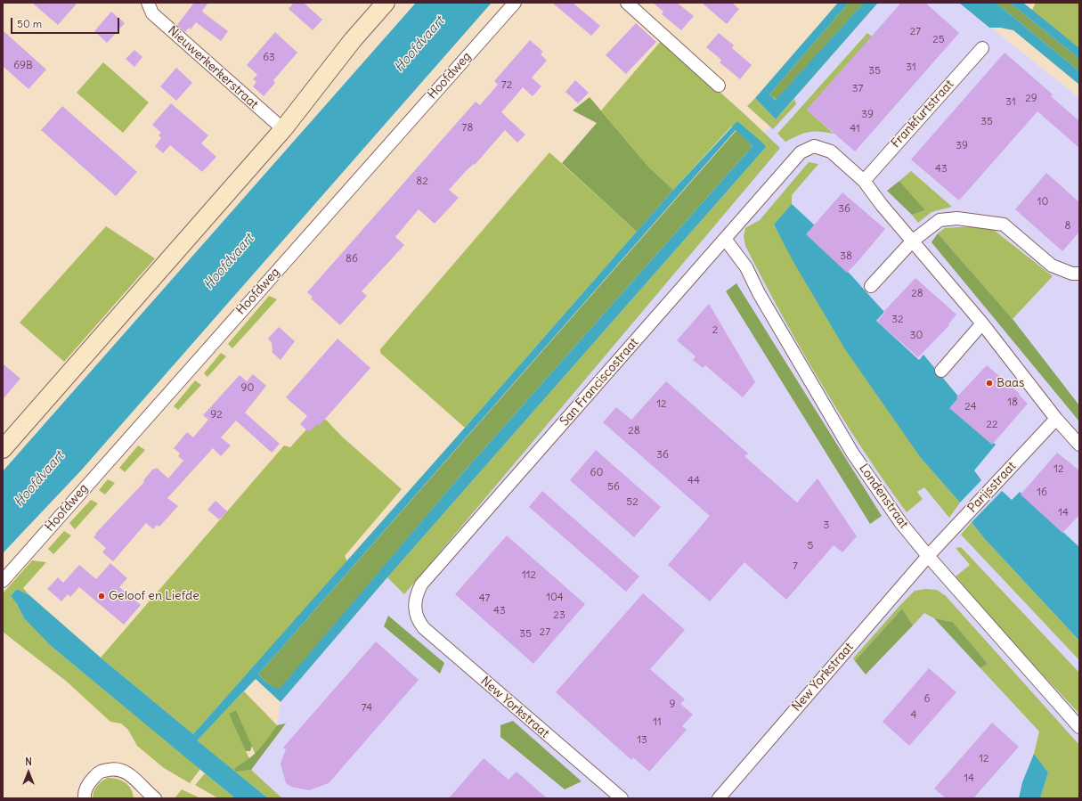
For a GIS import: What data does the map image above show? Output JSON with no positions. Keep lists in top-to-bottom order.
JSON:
{
  "streets": {
    "street": [
      "Nieuwerkerkerstraat",
      "Hoofdweg",
      "Frankfurtstraat",
      "San Franciscostraat",
      "Parijsstraat",
      "Londenstraat",
      "New Yorkstraat"
    ]
  },
  "crossings": [
    ["Frankfurtstraat", "San Franciscostraat"],
    ["San Franciscostraat", "Londenstraat"],
    ["San Franciscostraat", "New Yorkstraat"],
    ["Parijsstraat", "Londenstraat"],
    ["Parijsstraat", "New Yorkstraat"],
    ["Londenstraat", "New Yorkstraat"]
  ],
  "water": ["Hoofdvaart"],
  "places": ["Baas", "Geloof en Liefde"],
  "house_numbers": [
    "27",
    "25",
    "63",
    "69B",
    "31",
    "35",
    "72",
    "37",
    "29",
    "31",
    "39",
    "35",
    "78",
    "41",
    "39",
    "43",
    "82",
    "10",
    "36",
    "8",
    "38",
    "86",
    "28",
    "32",
    "2",
    "30",
    "90",
    "18",
    "12",
    "24",
    "92",
    "22",
    "28",
    "36",
    "12",
    "60",
    "44",
    "56",
    "16",
    "52",
    "14",
    "3",
    "5",
    "7",
    "112",
    "104",
    "47",
    "43",
    "23",
    "27",
    "35",
    "6",
    "9",
    "74",
    "4",
    "11",
    "13",
    "12",
    "14"
  ],
  "scale_bar": "50 m",
  "north": "top"
}
